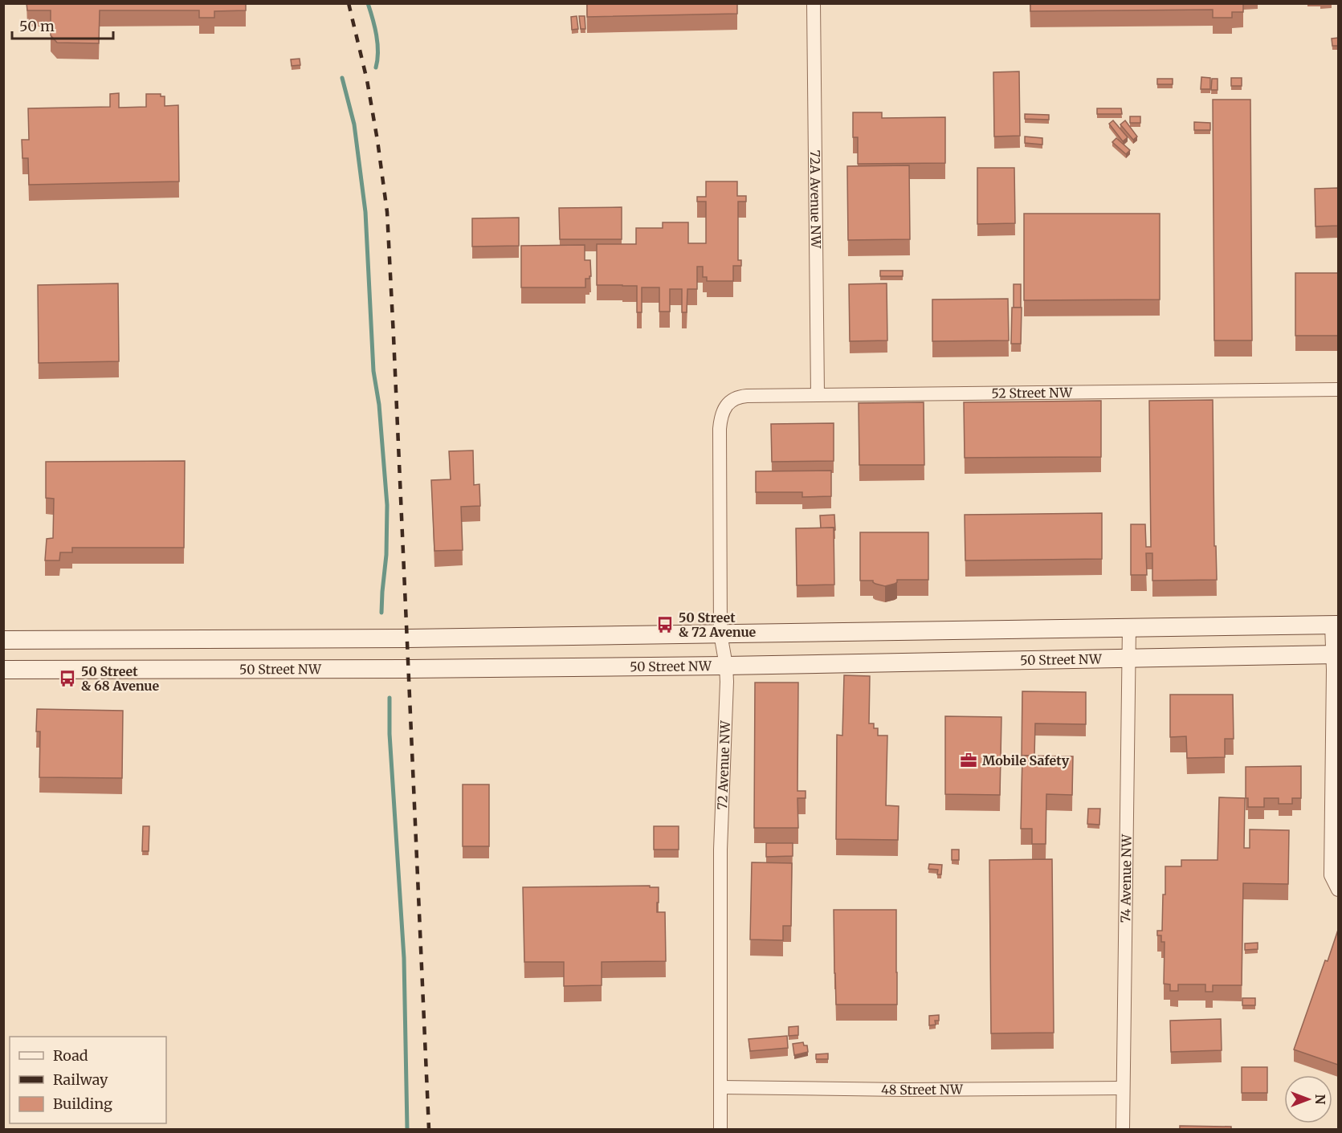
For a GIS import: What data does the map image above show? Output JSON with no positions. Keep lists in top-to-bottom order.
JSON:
{
  "streets": {
    "main road": ["50 Street NW"],
    "street": [
      "72A Avenue NW",
      "52 Street NW",
      "72 Avenue NW",
      "74 Avenue NW",
      "48 Street NW"
    ]
  },
  "crossings": [
    ["72A Avenue NW", "52 Street NW"],
    ["52 Street NW", "72 Avenue NW"],
    ["50 Street NW", "72 Avenue NW"],
    ["50 Street NW", "74 Avenue NW"],
    ["72 Avenue NW", "48 Street NW"],
    ["74 Avenue NW", "48 Street NW"]
  ],
  "places": {
    "bus stop": ["50 Street & 72 Avenue", "50 Street & 68 Avenue"],
    "office": ["Mobile Safety"]
  },
  "legend": ["Road", "Railway", "Building"],
  "scale_bar": "50 m",
  "north": "right"
}
